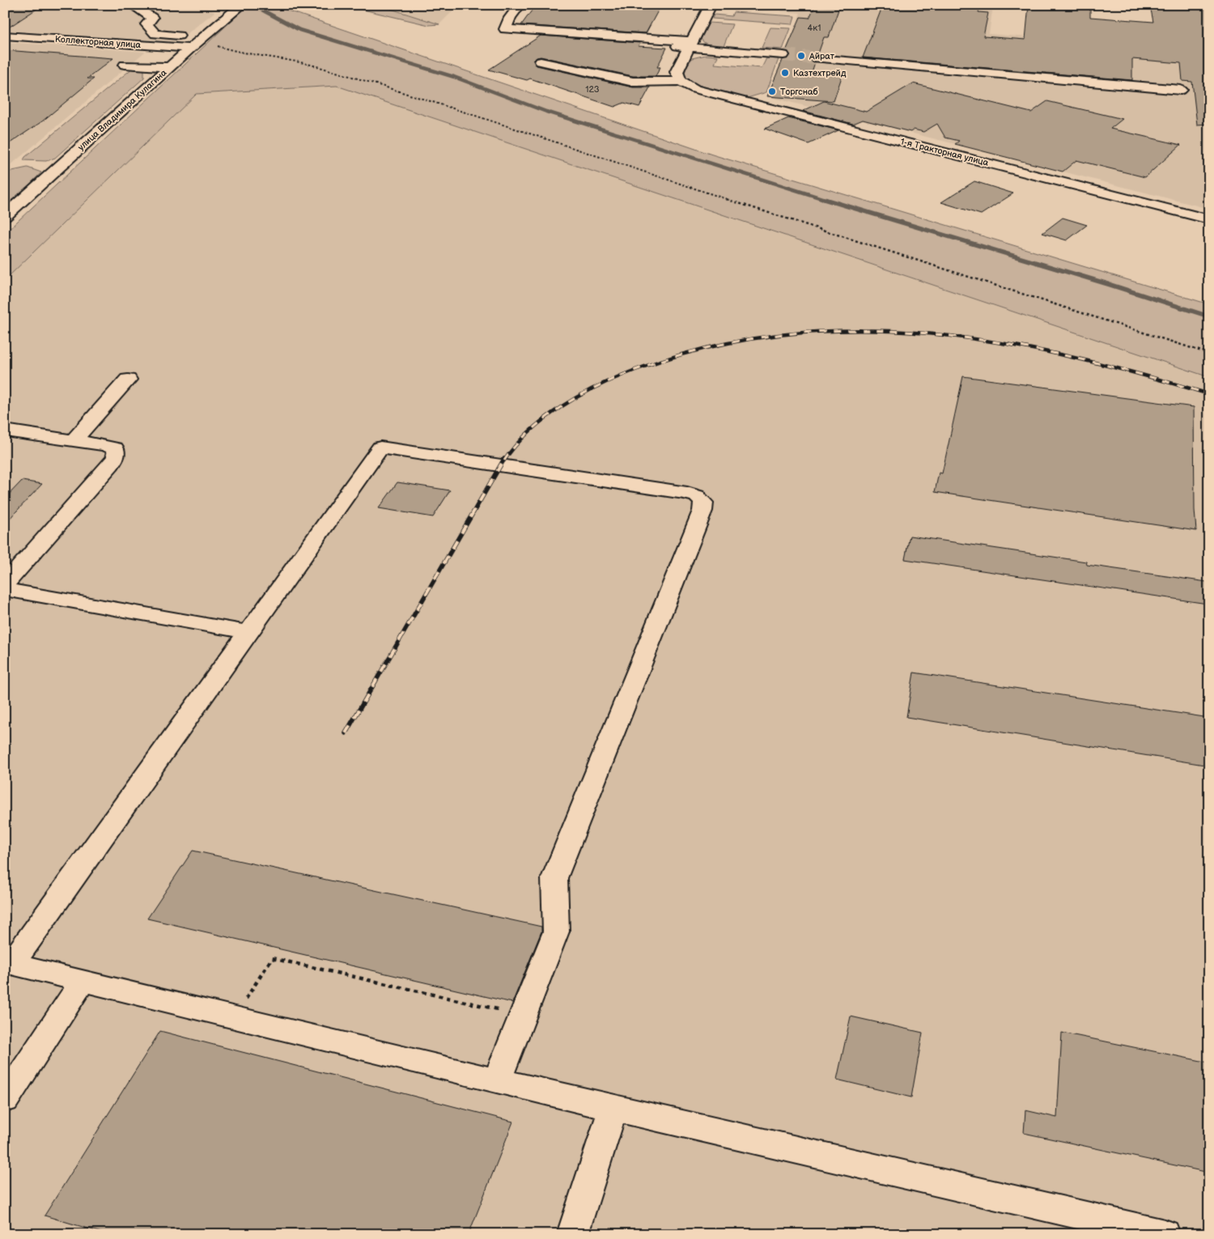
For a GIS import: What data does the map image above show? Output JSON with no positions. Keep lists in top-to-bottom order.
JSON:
{
  "streets": {
    "street": ["Коллекторная улица", "улица Владимира Кулагина", "1-я Тракторная улица"]
  },
  "crossings": [
    ["Коллекторная улица", "улица Владимира Кулагина"]
  ],
  "places": ["Айрат", "Казтехтрейд", "Торгснаб"],
  "house_numbers": ["4к1", "123"]
}
